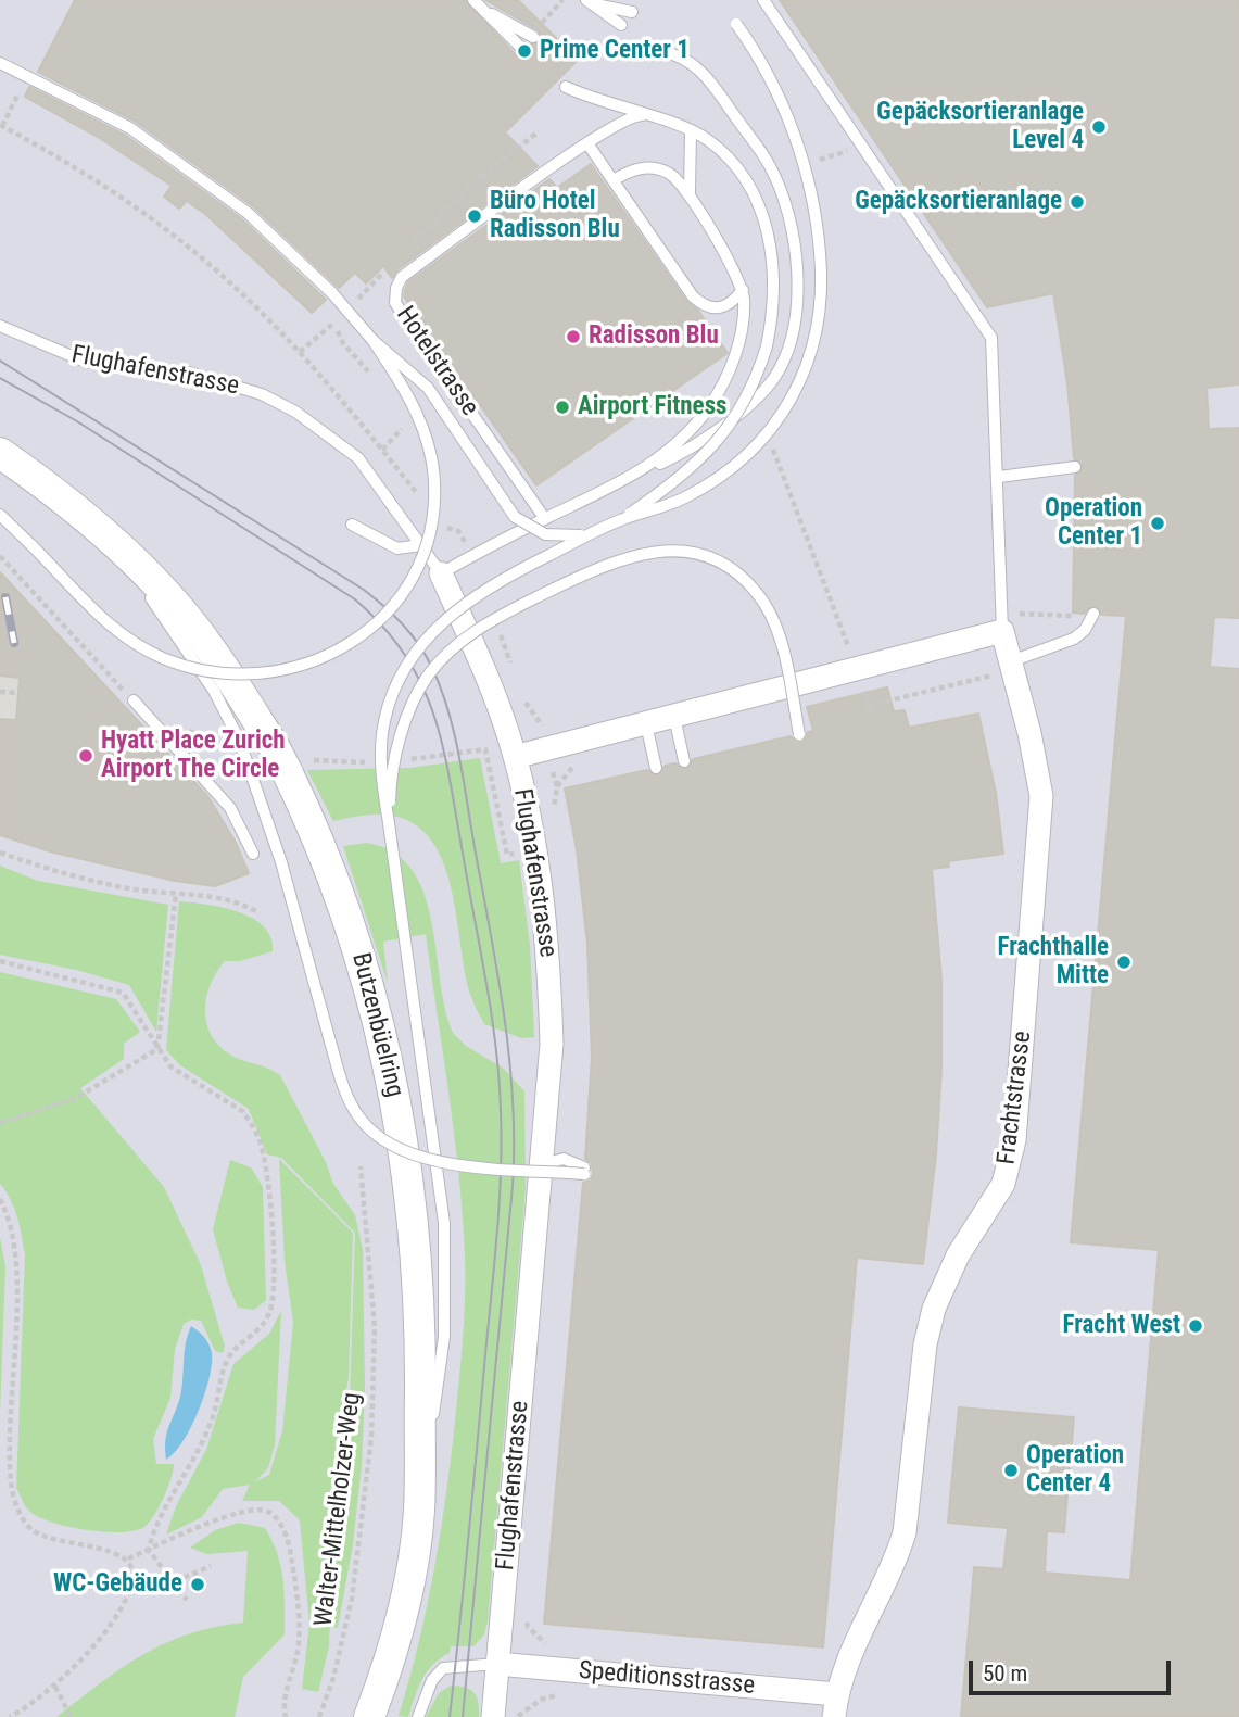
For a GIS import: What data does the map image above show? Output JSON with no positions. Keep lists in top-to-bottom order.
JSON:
{
  "streets": {
    "main road": ["Butzenbüelring"],
    "street": ["Flughafenstrasse", "Frachtstrasse", "Speditionsstrasse"],
    "lane": ["Hotelstrasse"],
    "path": ["Walter-Mittelholzer-Weg"]
  },
  "crossings": [
    ["Flughafenstrasse", "Speditionsstrasse"],
    ["Frachtstrasse", "Speditionsstrasse"]
  ],
  "places": [
    "Prime Center 1",
    "Gepäcksortieranlage Level 4",
    "Gepäcksortieranlage",
    "Büro Hotel Radisson Blu",
    "Radisson Blu",
    "Airport Fitness",
    "Operation Center 1",
    "Hyatt Place Zurich Airport The Circle",
    "Frachthalle Mitte",
    "Fracht West",
    "Operation Center 4",
    "WC-Gebäude"
  ],
  "scale_bar": "50 m"
}
